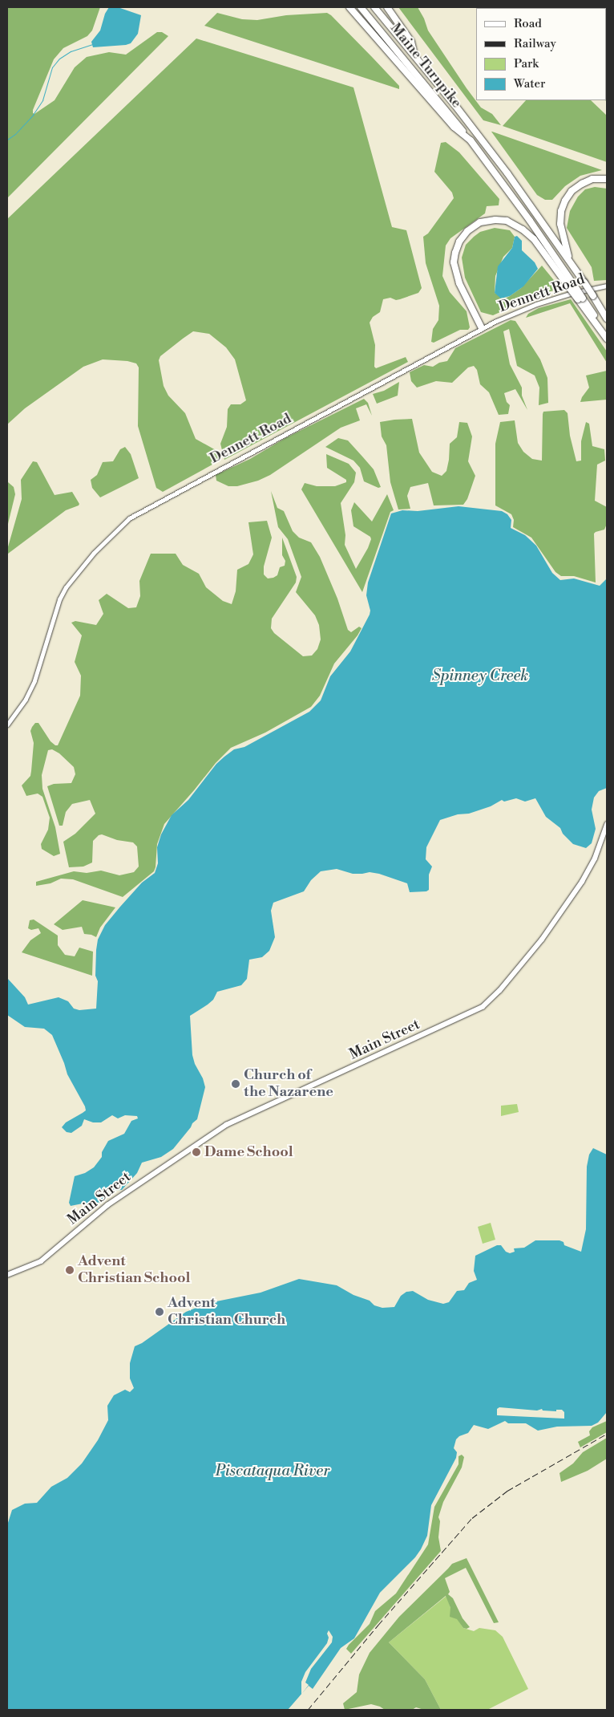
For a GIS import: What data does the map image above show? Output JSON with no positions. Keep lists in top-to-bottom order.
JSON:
{
  "streets": {
    "highway": ["Maine Turnpike"],
    "main road": ["Main Street"],
    "street": ["Dennett Road"]
  },
  "water": ["Spinney Creek", "Piscataqua River"],
  "places": [
    "Church of the Nazarene",
    "Dame School",
    "Advent Christian School",
    "Advent Christian Church"
  ],
  "legend": [
    "Road",
    "Railway",
    "Park",
    "Water"
  ]
}
